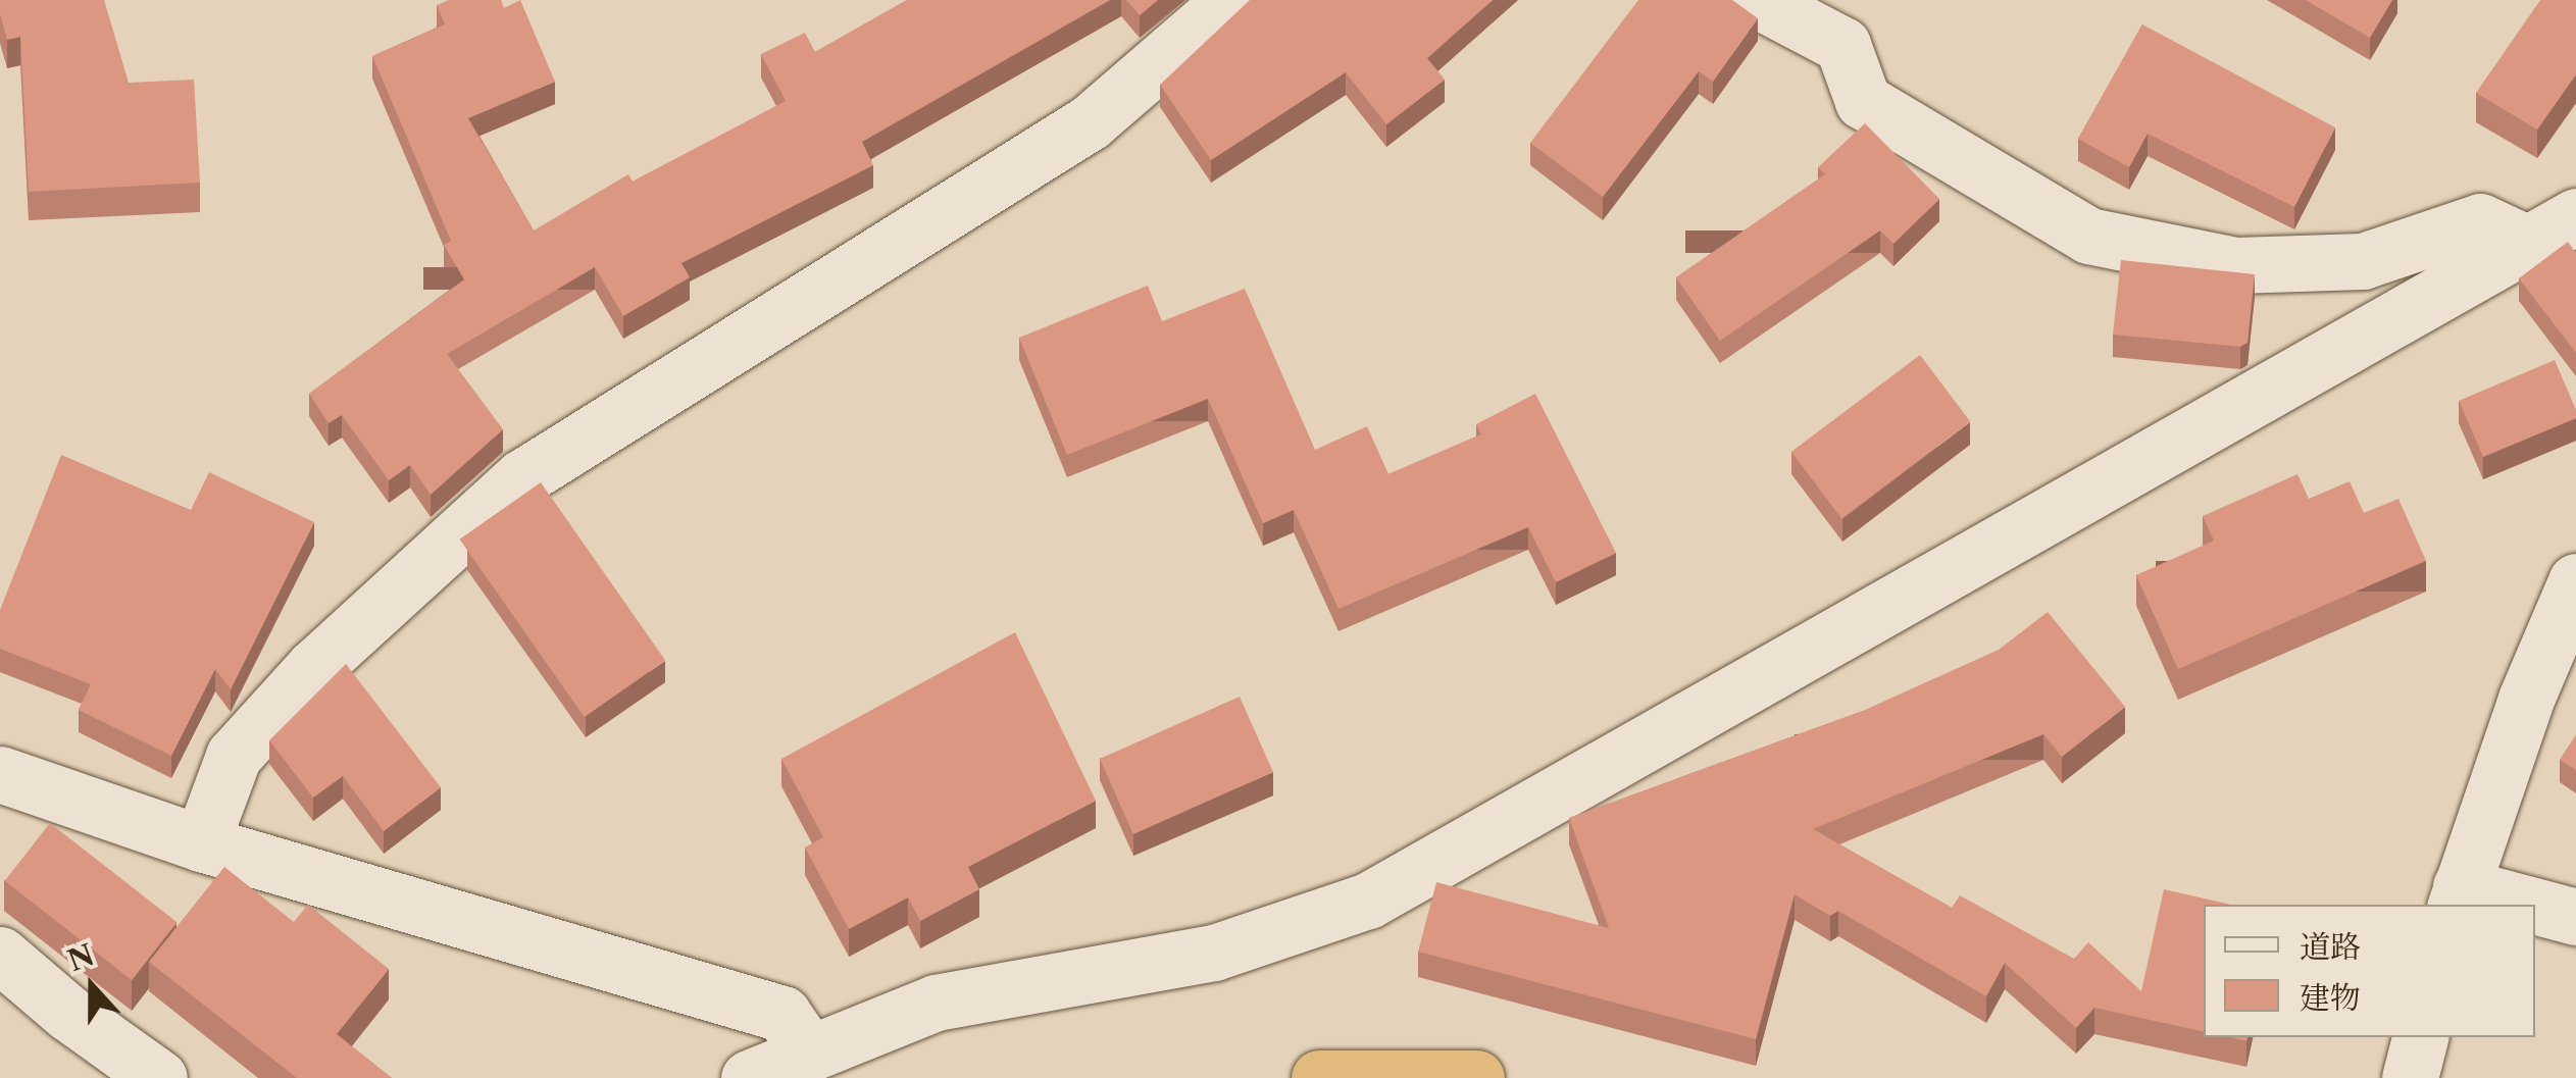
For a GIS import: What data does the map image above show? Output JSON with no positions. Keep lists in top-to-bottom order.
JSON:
{
  "legend": ["道路", "建物"],
  "north": "top"
}
